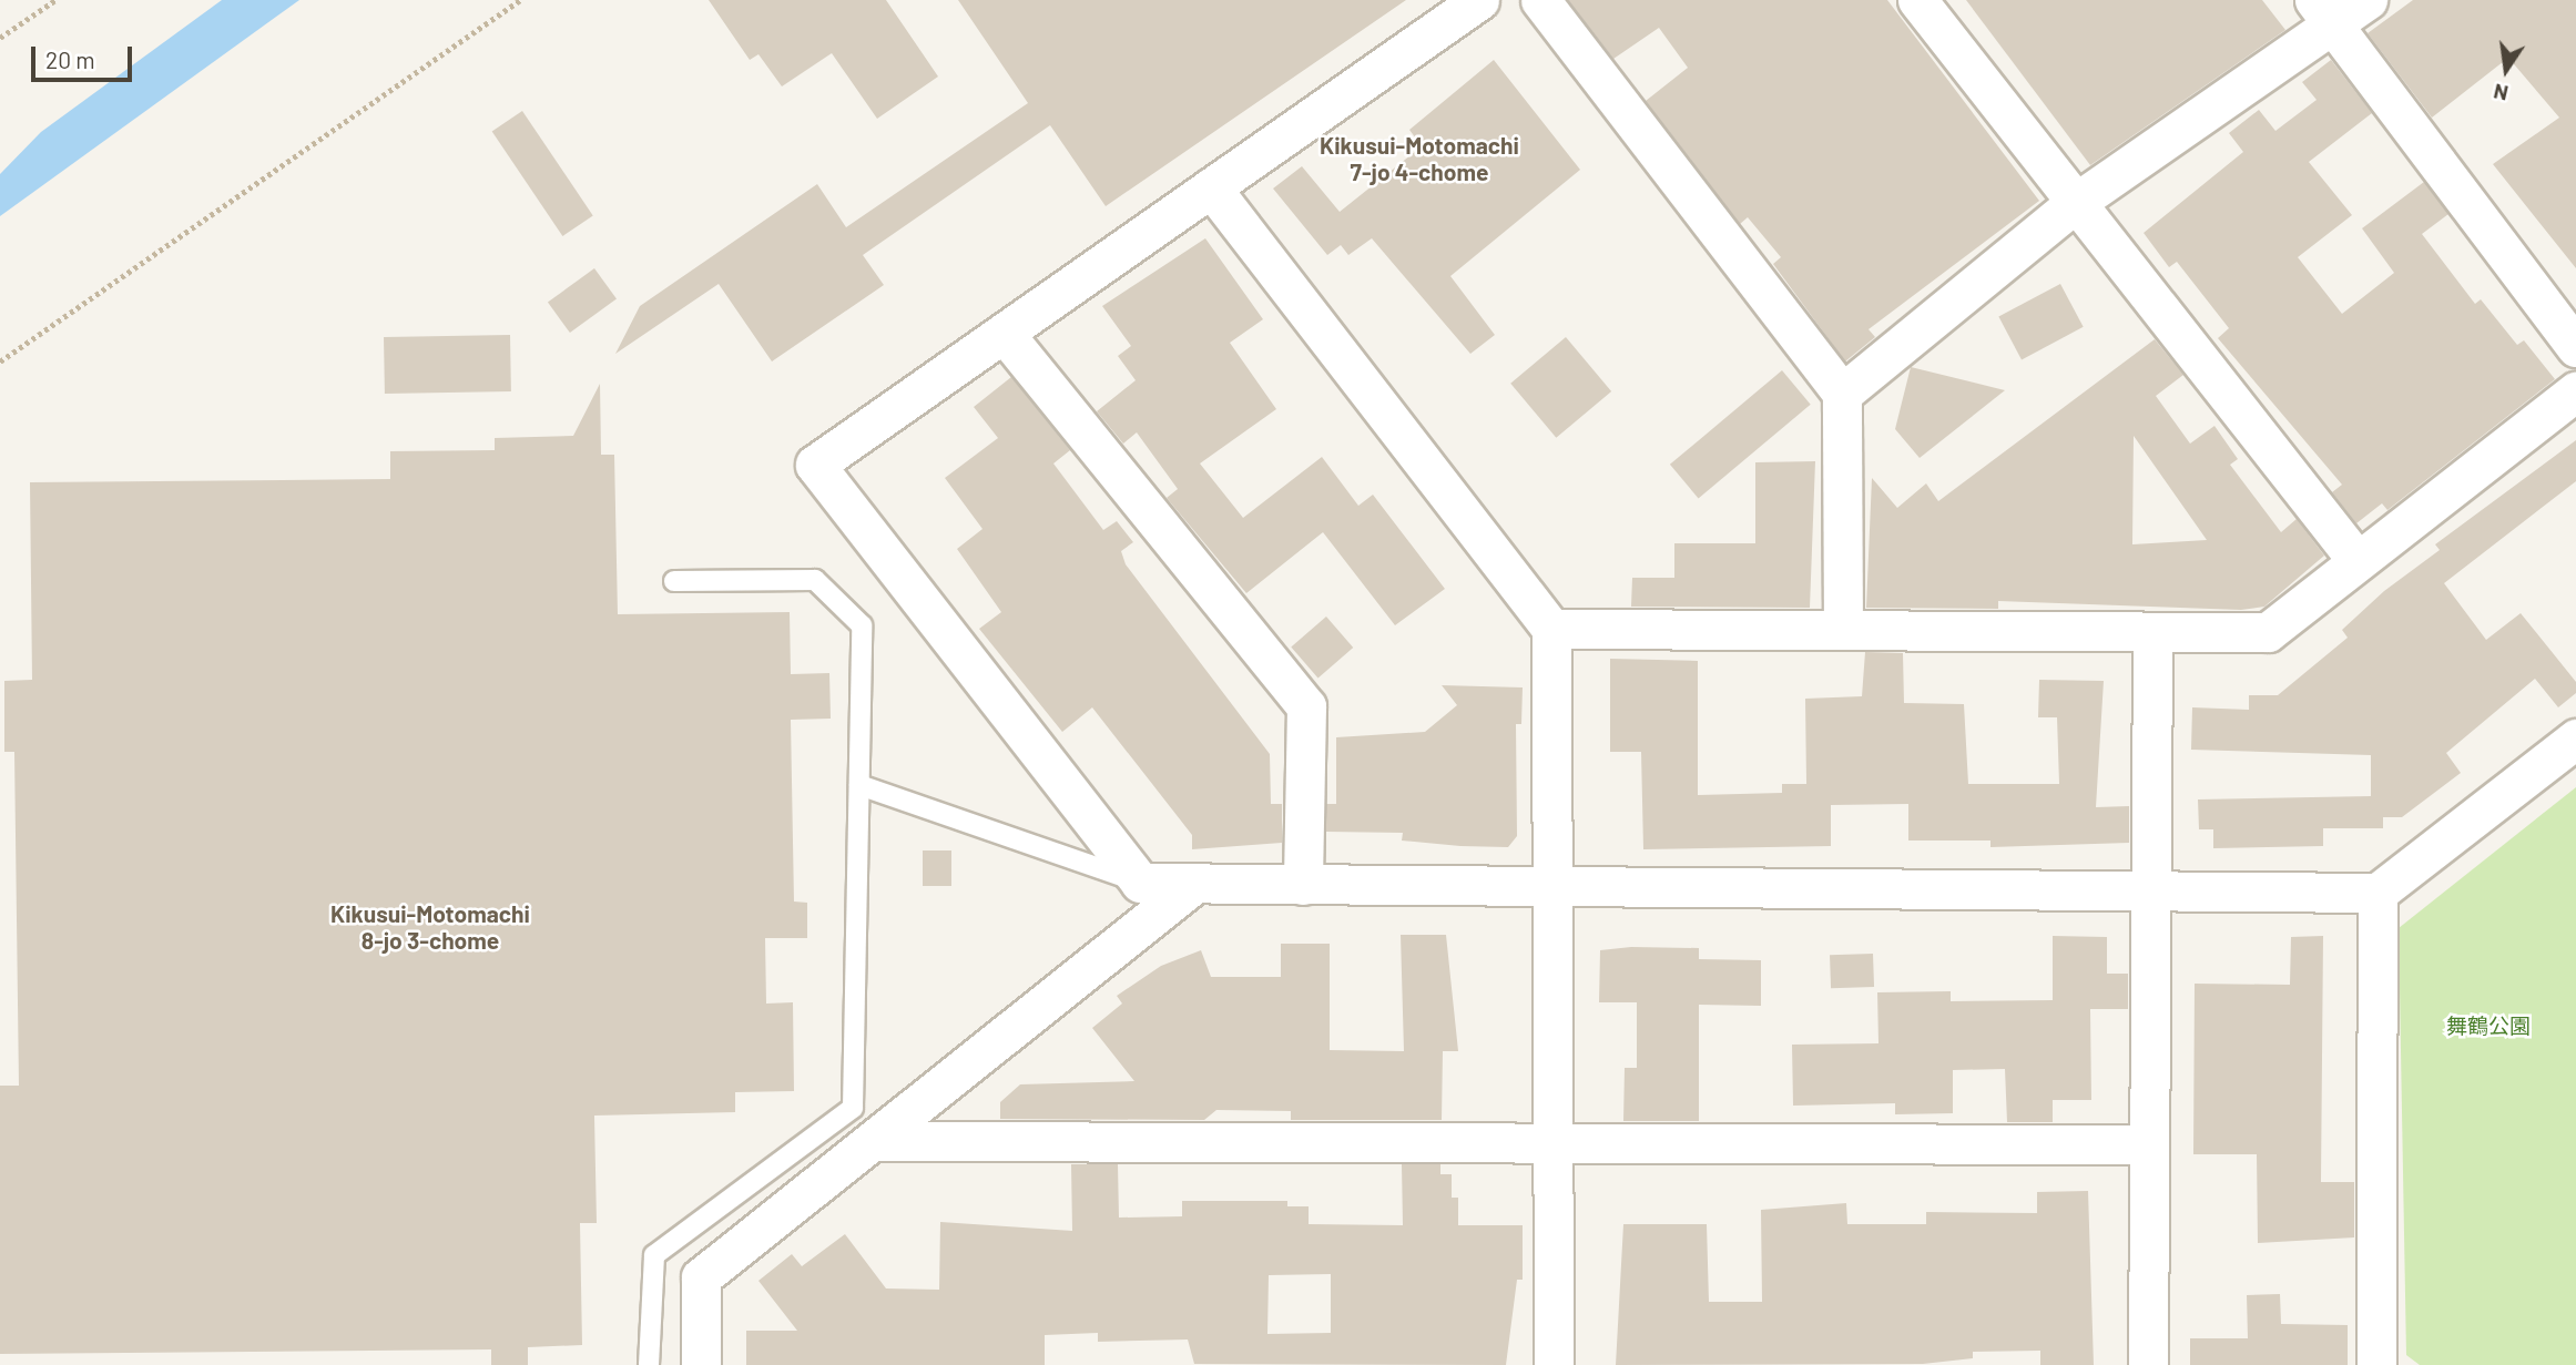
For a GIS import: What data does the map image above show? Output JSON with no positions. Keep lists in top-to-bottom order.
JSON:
{
  "districts": ["Kikusui-Motomachi 7-jo 4-chome", "Kikusui-Motomachi 8-jo 3-chome"],
  "parks": ["舞鶴公園"],
  "scale_bar": "20 m",
  "north": "bottom"
}
